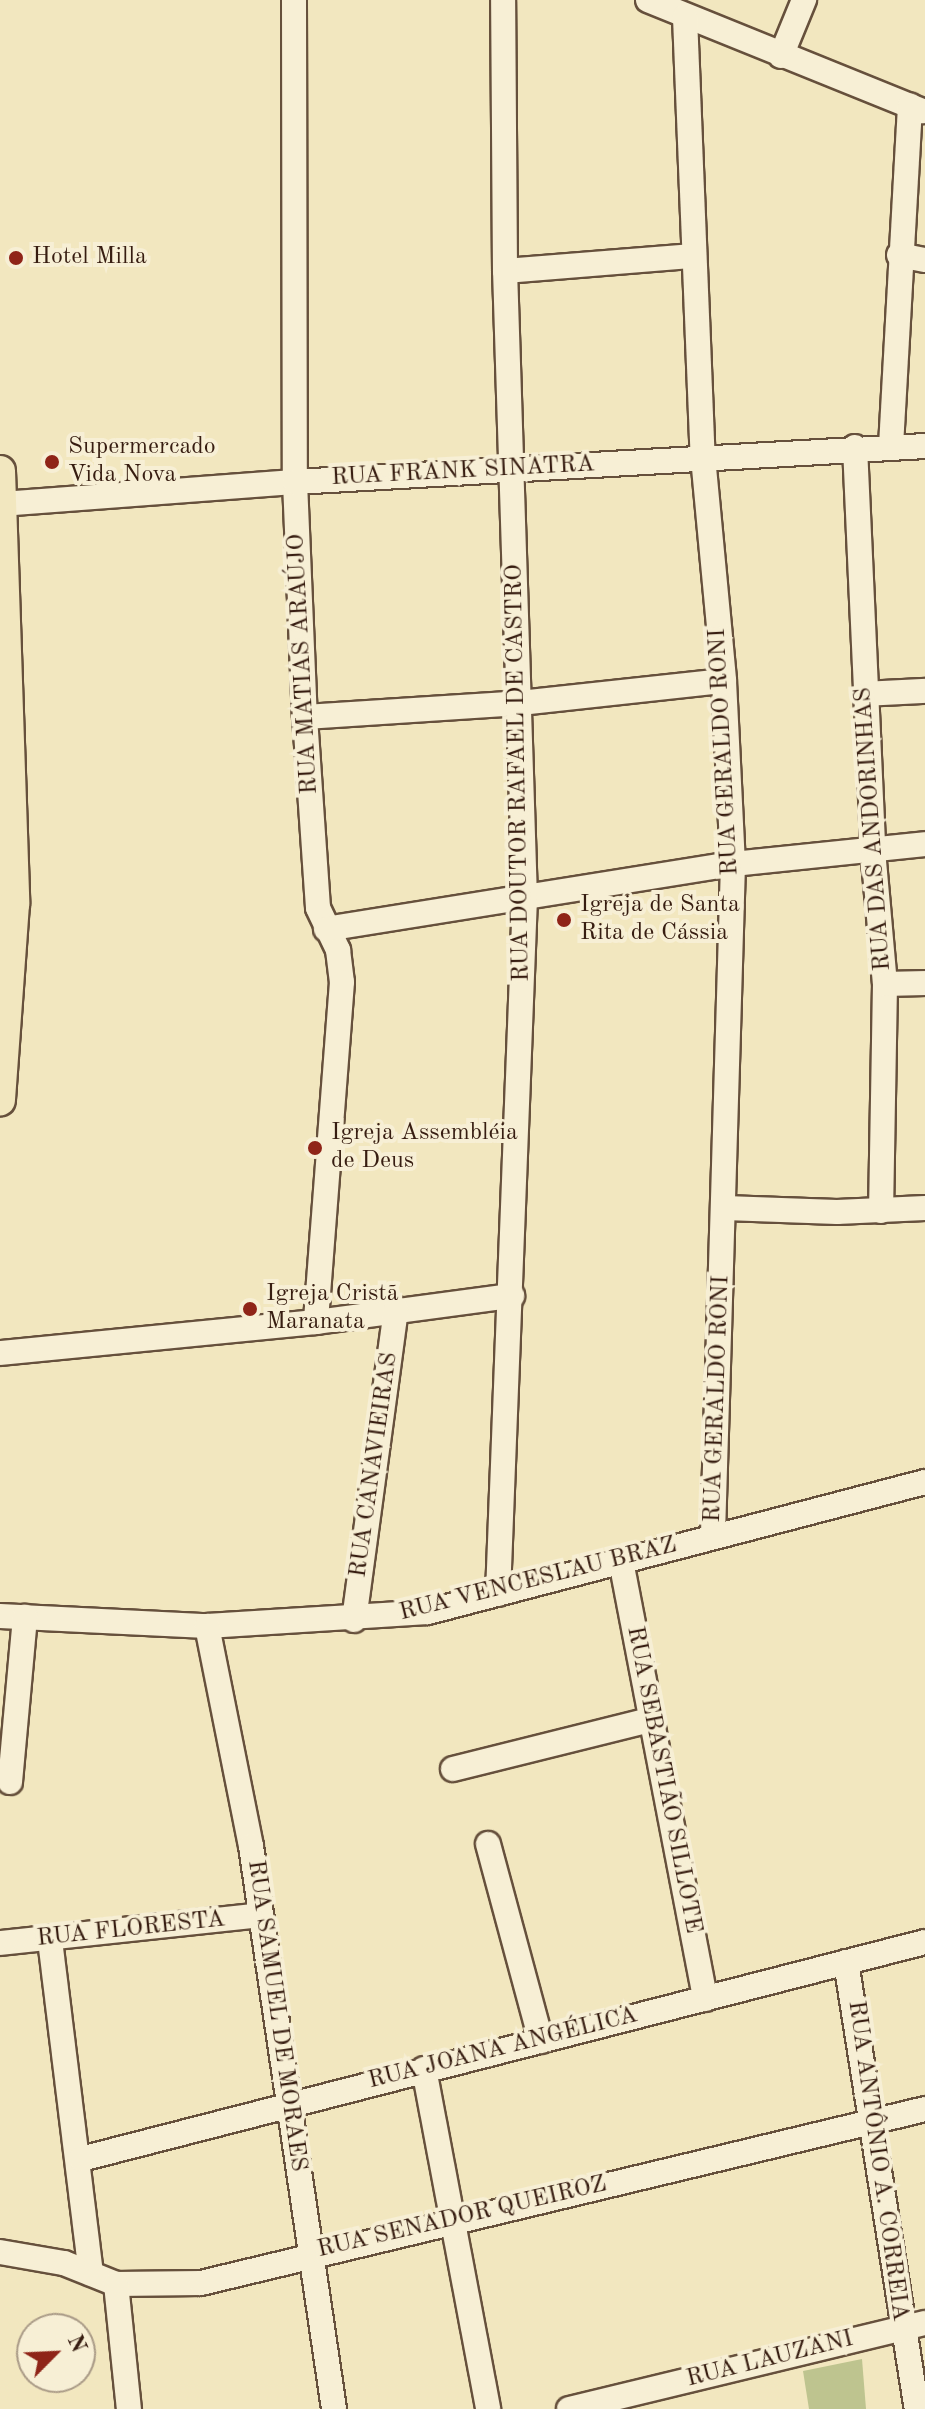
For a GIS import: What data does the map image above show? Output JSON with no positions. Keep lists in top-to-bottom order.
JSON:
{
  "streets": {
    "street": [
      "RUA FRANK SINATRA",
      "RUA MATIAS ARAÚJO",
      "RUA GERALDO RONI",
      "RUA DOUTOR RAFAEL DE CASTRO",
      "RUA DAS ANDORINHAS",
      "RUA CANAVIEIRAS",
      "RUA VENCESLAU BRAZ",
      "RUA SEBASTIÃO SILLOTE",
      "RUA FLORESTA",
      "RUA SAMUEL DE MORAES",
      "RUA JOANA ANGÉLICA",
      "RUA ANTÔNIO A. CORREIA",
      "RUA SENADOR QUEIROZ",
      "RUA LAUZANI"
    ]
  },
  "crossings": [
    ["RUA FRANK SINATRA", "RUA MATIAS ARAÚJO"],
    ["RUA FRANK SINATRA", "RUA GERALDO RONI"],
    ["RUA FRANK SINATRA", "RUA DOUTOR RAFAEL DE CASTRO"],
    ["RUA FRANK SINATRA", "RUA DAS ANDORINHAS"],
    ["RUA GERALDO RONI", "RUA VENCESLAU BRAZ"],
    ["RUA DOUTOR RAFAEL DE CASTRO", "RUA VENCESLAU BRAZ"],
    ["RUA CANAVIEIRAS", "RUA VENCESLAU BRAZ"],
    ["RUA VENCESLAU BRAZ", "RUA SEBASTIÃO SILLOTE"],
    ["RUA VENCESLAU BRAZ", "RUA SAMUEL DE MORAES"],
    ["RUA SEBASTIÃO SILLOTE", "RUA JOANA ANGÉLICA"],
    ["RUA FLORESTA", "RUA SAMUEL DE MORAES"],
    ["RUA SAMUEL DE MORAES", "RUA JOANA ANGÉLICA"],
    ["RUA SAMUEL DE MORAES", "RUA SENADOR QUEIROZ"],
    ["RUA JOANA ANGÉLICA", "RUA ANTÔNIO A. CORREIA"],
    ["RUA ANTÔNIO A. CORREIA", "RUA SENADOR QUEIROZ"],
    ["RUA ANTÔNIO A. CORREIA", "RUA LAUZANI"]
  ],
  "places": [
    "Hotel Milla",
    "Supermercado Vida Nova",
    "Igreja de Santa Rita de Cássia",
    "Igreja Assembléia de Deus",
    "Igreja Cristã Maranata"
  ],
  "north": "top right"
}
